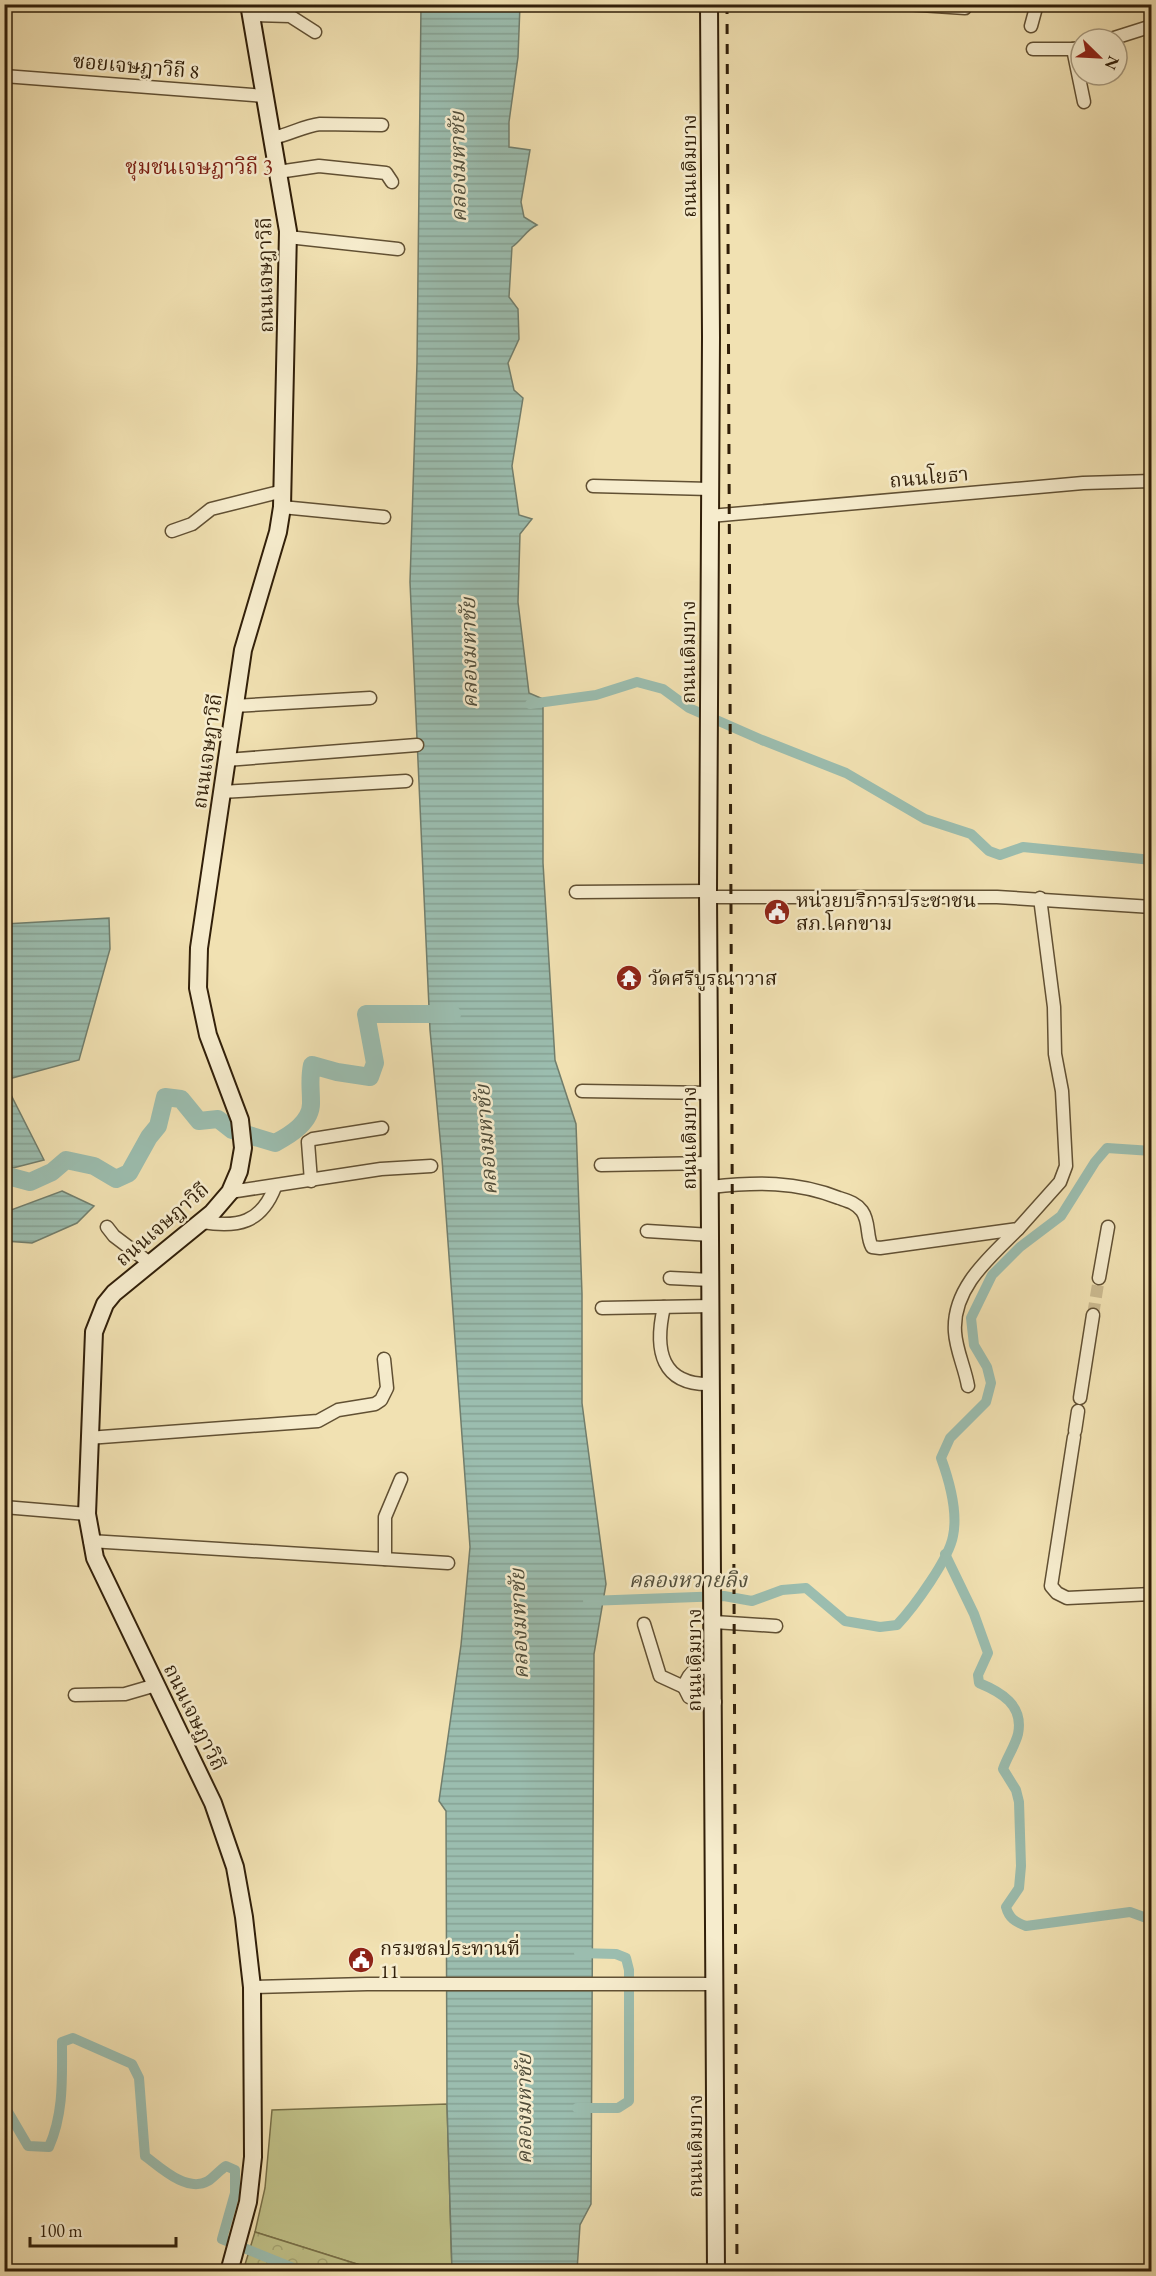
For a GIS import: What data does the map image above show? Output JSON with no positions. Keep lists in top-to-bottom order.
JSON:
{
  "streets": {
    "street": [
      "ซอยเจษฎาวิถี 8",
      "ถนนเดิมบาง",
      "ถนนเจษฎาวิถี",
      "ถนนโยธา"
    ]
  },
  "crossings": [
    ["ซอยเจษฎาวิถี 8", "ถนนเจษฎาวิถี"],
    ["ถนนเดิมบาง", "ถนนโยธา"]
  ],
  "districts": ["ชุมชนเจษฎาวิถี 3"],
  "water": ["คลองมหาชัย", "คลองหวายลิง"],
  "places": {
    "public building": ["หน่วยบริการประชาชน สภ.โคกขาม", "กรมชลประทานที่ 11"],
    "temple": ["วัดศรีบูรณาวาส"]
  },
  "scale_bar": "100 m",
  "north": "bottom right"
}
